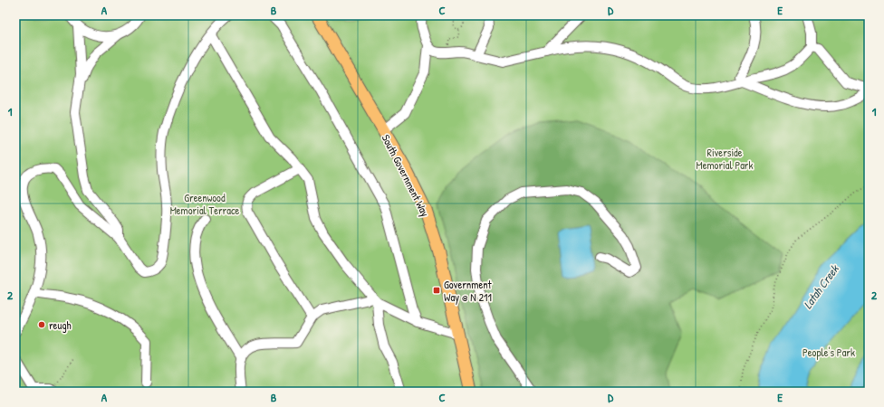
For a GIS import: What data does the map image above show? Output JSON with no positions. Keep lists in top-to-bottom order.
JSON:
{
  "streets": {
    "main road": ["South Government Way"]
  },
  "water": ["Latah Creek"],
  "parks": ["Riverside Memorial Park", "Greenwood Memorial Terrace", "People's Park"],
  "places": {
    "transit": ["Government Way @ N 211"],
    "other": ["reugh"]
  },
  "grid": {
    "columns": [
      "A",
      "B",
      "C",
      "D",
      "E"
    ],
    "rows": ["1", "2"]
  }
}
